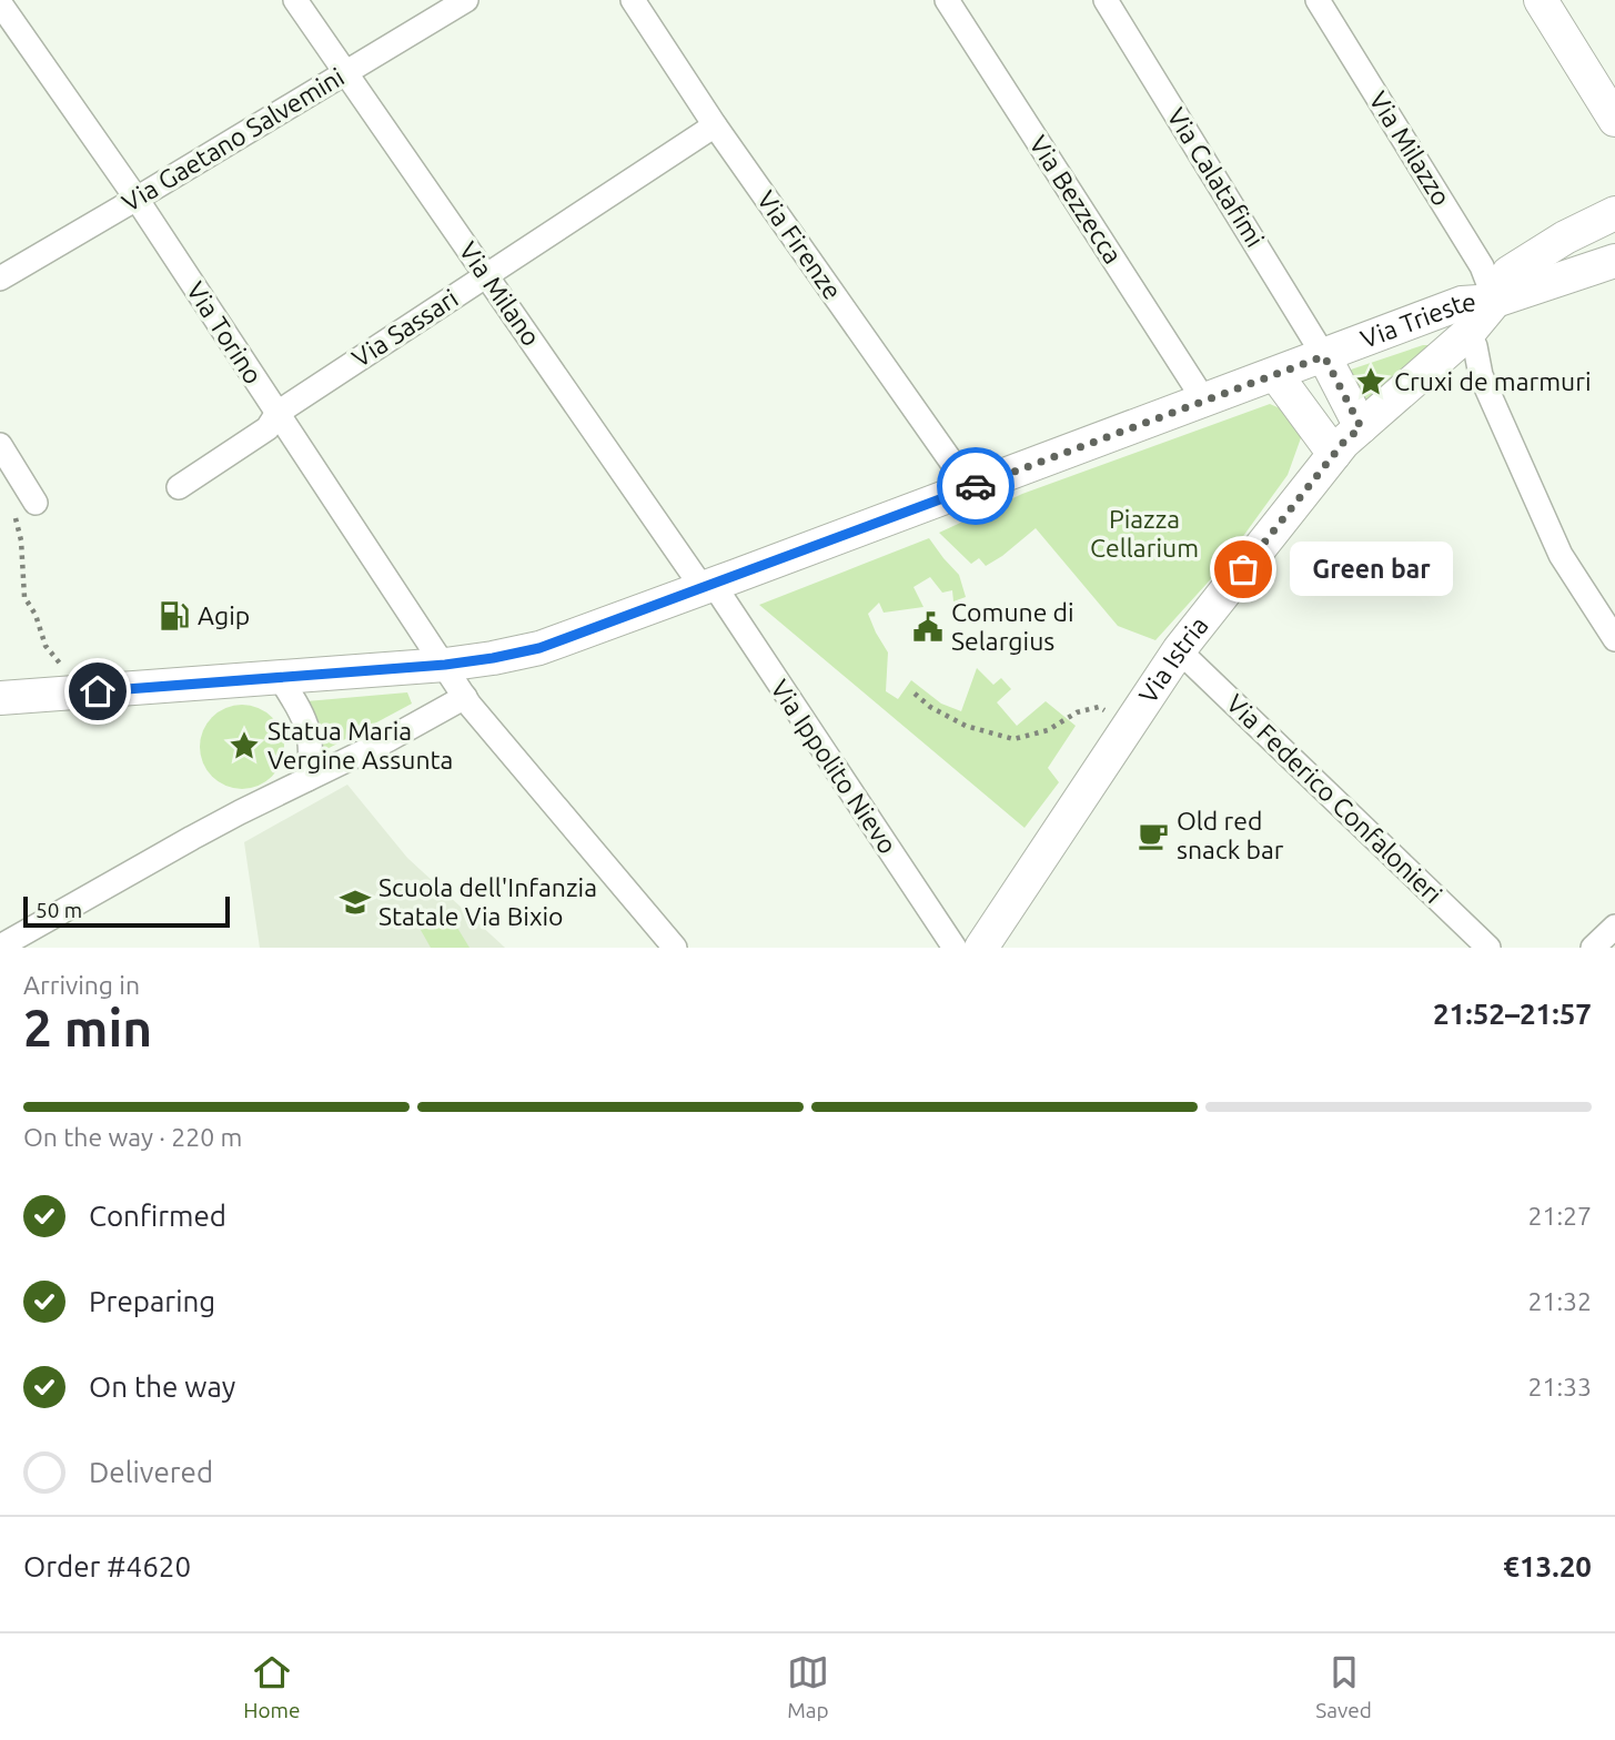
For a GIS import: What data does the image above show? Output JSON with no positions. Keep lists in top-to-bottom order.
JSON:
{
  "streets": {
    "street": [
      "Via Gaetano Salvemini",
      "Via Milazzo",
      "Via Calatafimi",
      "Via Bezzecca",
      "Via Firenze",
      "Via Milano",
      "Via Trieste",
      "Via Sassari",
      "Via Torino",
      "Via Istria",
      "Via Ippolito Nievo",
      "Via Federico Confalonieri"
    ]
  },
  "crossings": [
    ["Via Gaetano Salvemini", "Via Milano"],
    ["Via Gaetano Salvemini", "Via Torino"],
    ["Via Milazzo", "Via Trieste"],
    ["Via Milazzo", "Via Istria"],
    ["Via Calatafimi", "Via Trieste"],
    ["Via Bezzecca", "Via Trieste"],
    ["Via Firenze", "Via Trieste"],
    ["Via Firenze", "Via Sassari"],
    ["Via Milano", "Via Trieste"],
    ["Via Milano", "Via Sassari"],
    ["Via Milano", "Via Ippolito Nievo"],
    ["Via Trieste", "Via Torino"],
    ["Via Trieste", "Via Istria"],
    ["Via Trieste", "Via Ippolito Nievo"],
    ["Via Sassari", "Via Torino"],
    ["Via Istria", "Via Federico Confalonieri"]
  ],
  "parks": ["Piazza Cellarium"],
  "places": {
    "place": ["Cruxi de marmuri", "Statua Maria Vergine Assunta"],
    "other": ["Green bar"],
    "fuel station": ["Agip"],
    "public building": ["Comune di Selargius"],
    "cafe": ["Old red snack bar"],
    "school or university": ["Scuola dell'Infanzia Statale Via Bixio"]
  },
  "scale_bar": "50 m",
  "page": {
    "bubble": "Green bar",
    "scale": "50 m",
    "heading": ["2 min", "Arriving in", "21:52–21:57"],
    "panel": ["Order #4620", "€13.20"],
    "bar": "On the way · 220 m",
    "list": [
      ["Confirmed", "21:27"],
      ["Preparing", "21:32"],
      ["On the way", "21:33"],
      "Delivered"
    ],
    "tabs": ["Home", "Map", "Saved"]
  }
}
